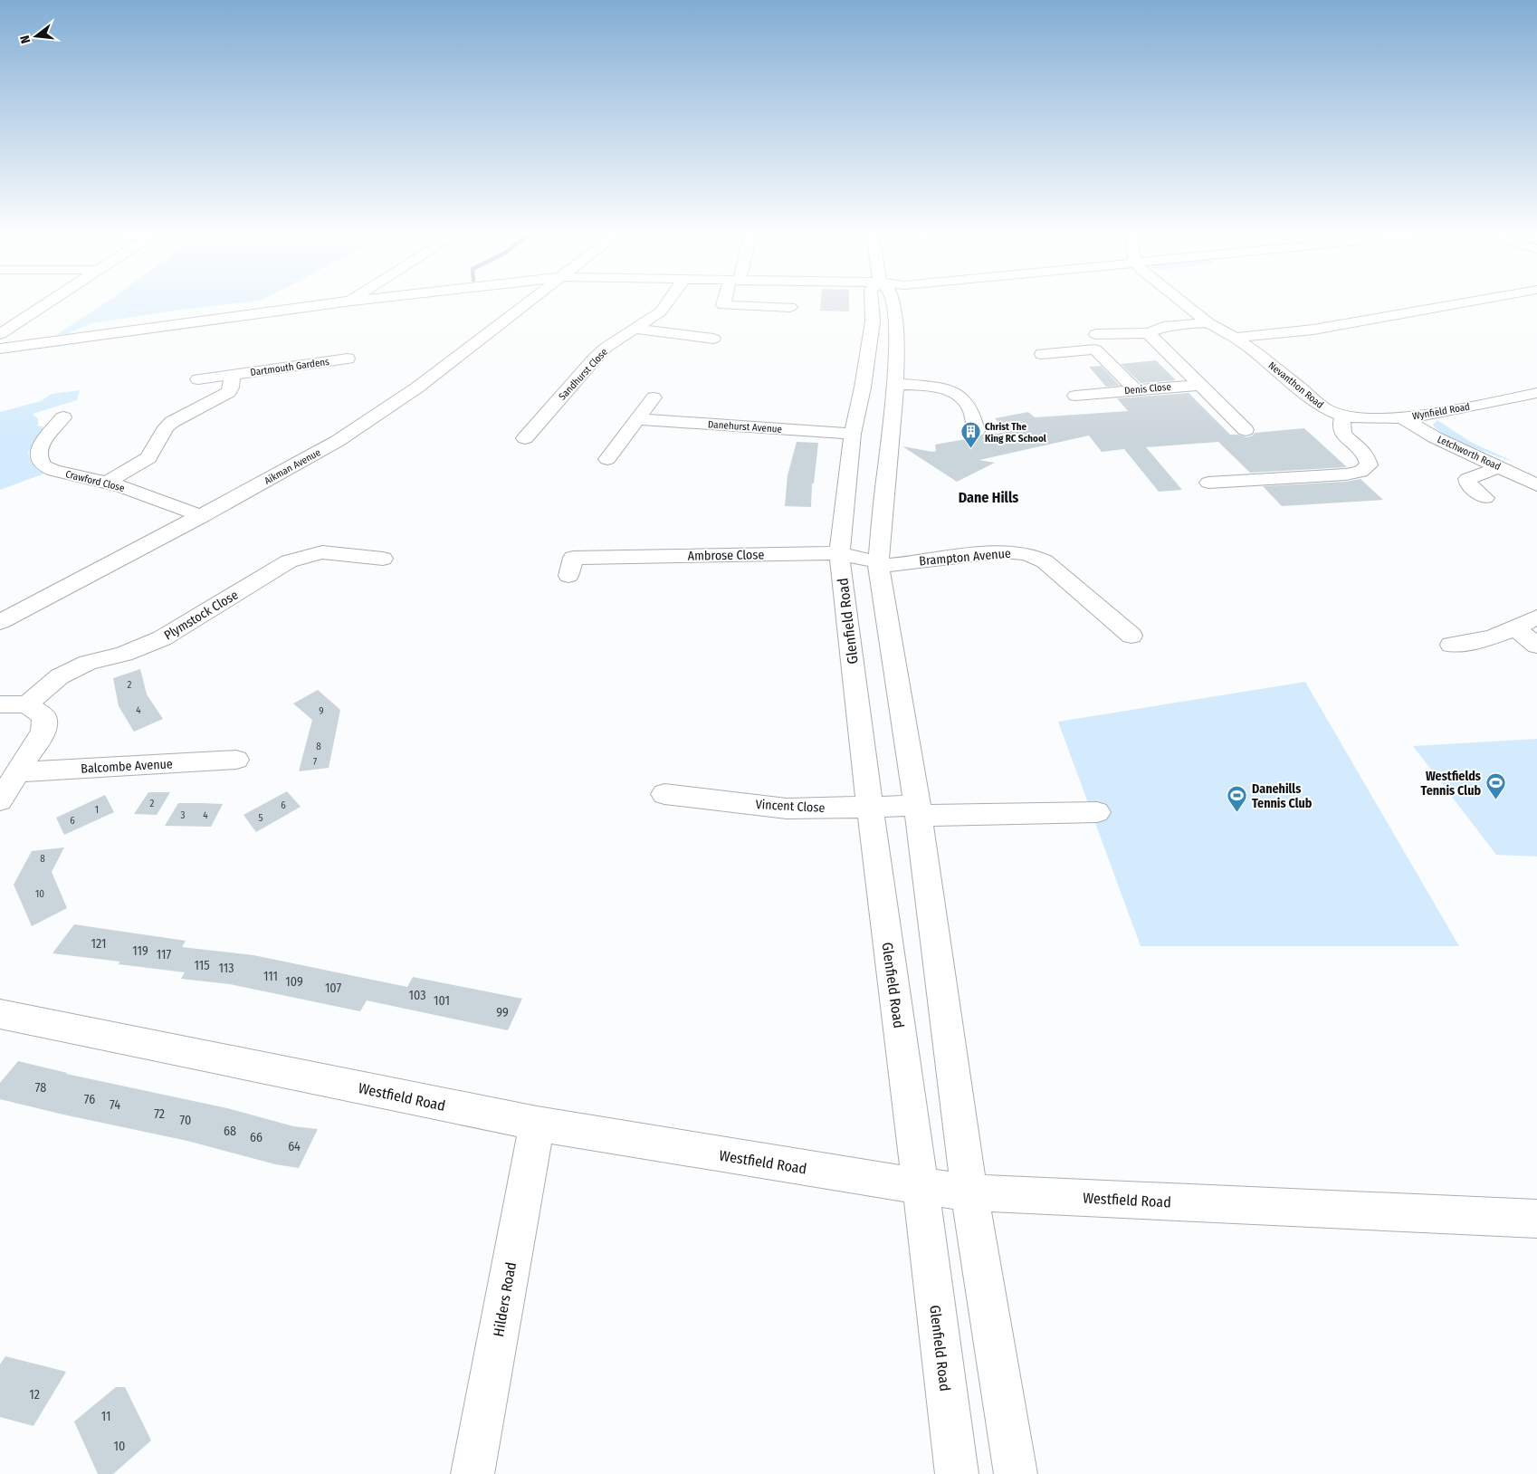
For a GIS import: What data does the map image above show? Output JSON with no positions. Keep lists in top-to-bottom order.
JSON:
{
  "streets": {
    "street": [
      "Dartmouth Gardens",
      "Sandhurst Close",
      "Nevanthon Road",
      "Denis Close",
      "Wynfield Road",
      "Danehurst Avenue",
      "Letchworth Road",
      "Aikman Avenue",
      "Crawford Close",
      "Ambrose Close",
      "Brampton Avenue",
      "Plymstock Close",
      "Glenfield Road",
      "Balcombe Avenue",
      "Vincent Close",
      "Westfield Road",
      "Hilders Road"
    ]
  },
  "crossings": [
    ["Dartmouth Gardens", "Crawford Close"],
    ["Nevanthon Road", "Wynfield Road"],
    ["Wynfield Road", "Letchworth Road"],
    ["Danehurst Avenue", "Glenfield Road"],
    ["Aikman Avenue", "Crawford Close"],
    ["Ambrose Close", "Brampton Avenue"],
    ["Ambrose Close", "Glenfield Road"],
    ["Brampton Avenue", "Glenfield Road"],
    ["Glenfield Road", "Vincent Close"],
    ["Glenfield Road", "Westfield Road"],
    ["Westfield Road", "Hilders Road"]
  ],
  "districts": ["Dane Hills"],
  "places": {
    "building": ["Christ The King RC School"],
    "sports": ["Westfields Tennis Club", "Danehills Tennis Club"]
  },
  "house_numbers": [
    "2",
    "4",
    "9",
    "8",
    "7",
    "2",
    "6",
    "1",
    "3",
    "4",
    "5",
    "6",
    "8",
    "10",
    "121",
    "119",
    "117",
    "115",
    "113",
    "111",
    "109",
    "107",
    "103",
    "101",
    "99",
    "78",
    "76",
    "74",
    "72",
    "70",
    "68",
    "66",
    "64",
    "12",
    "11",
    "10"
  ],
  "north": "left"
}
